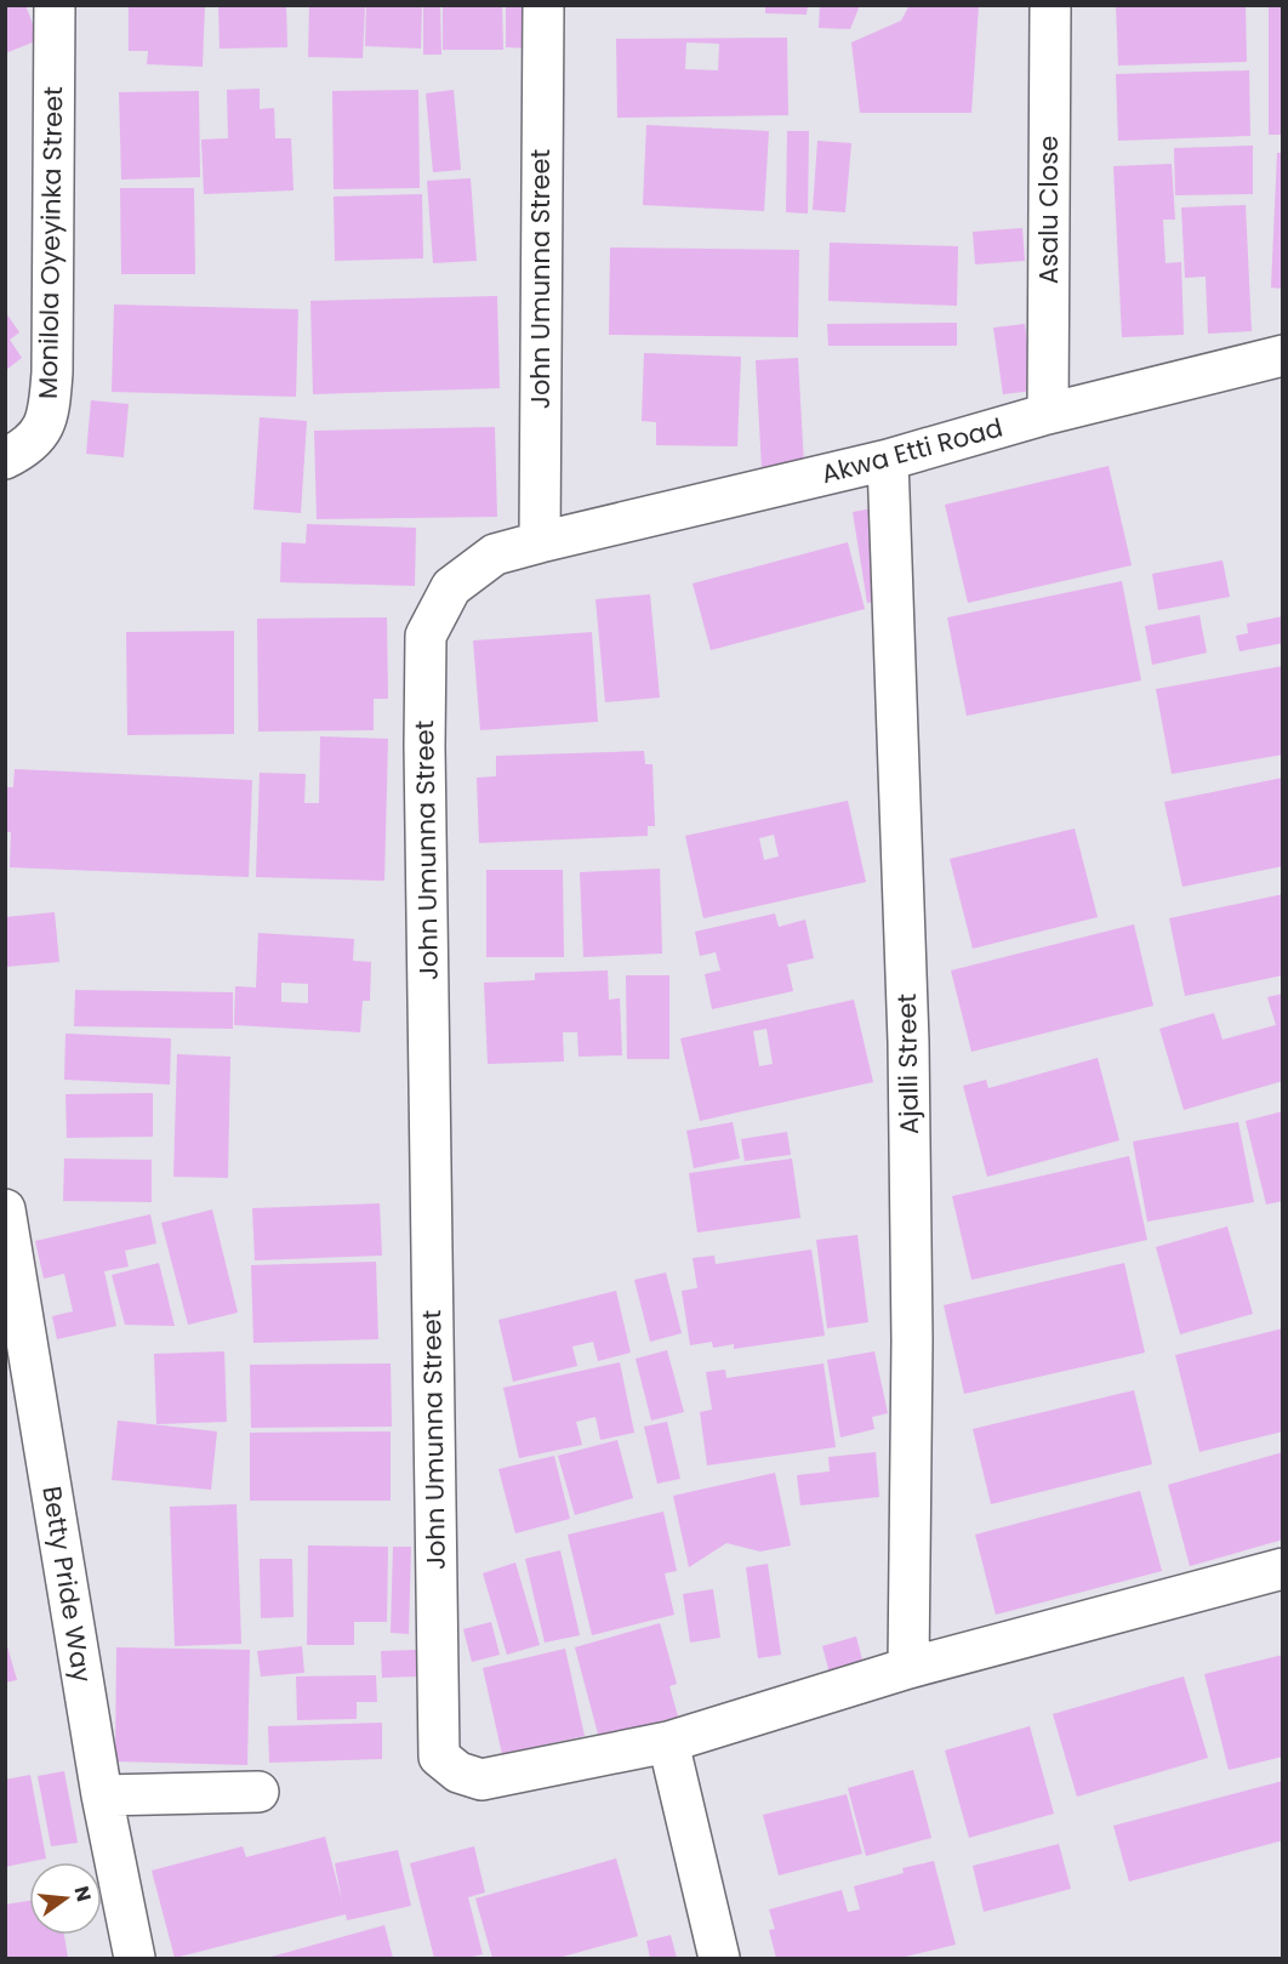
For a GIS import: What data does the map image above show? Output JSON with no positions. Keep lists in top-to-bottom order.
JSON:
{
  "streets": {
    "street": [
      "Asalu Close",
      "Monilola Oyeyinka Street",
      "John Umunna Street",
      "Akwa Etti Road",
      "Ajalli Street",
      "Betty Pride Way"
    ]
  },
  "crossings": [
    ["Asalu Close", "Akwa Etti Road"],
    ["John Umunna Street", "Akwa Etti Road"],
    ["Akwa Etti Road", "Ajalli Street"]
  ],
  "north": "right"
}
